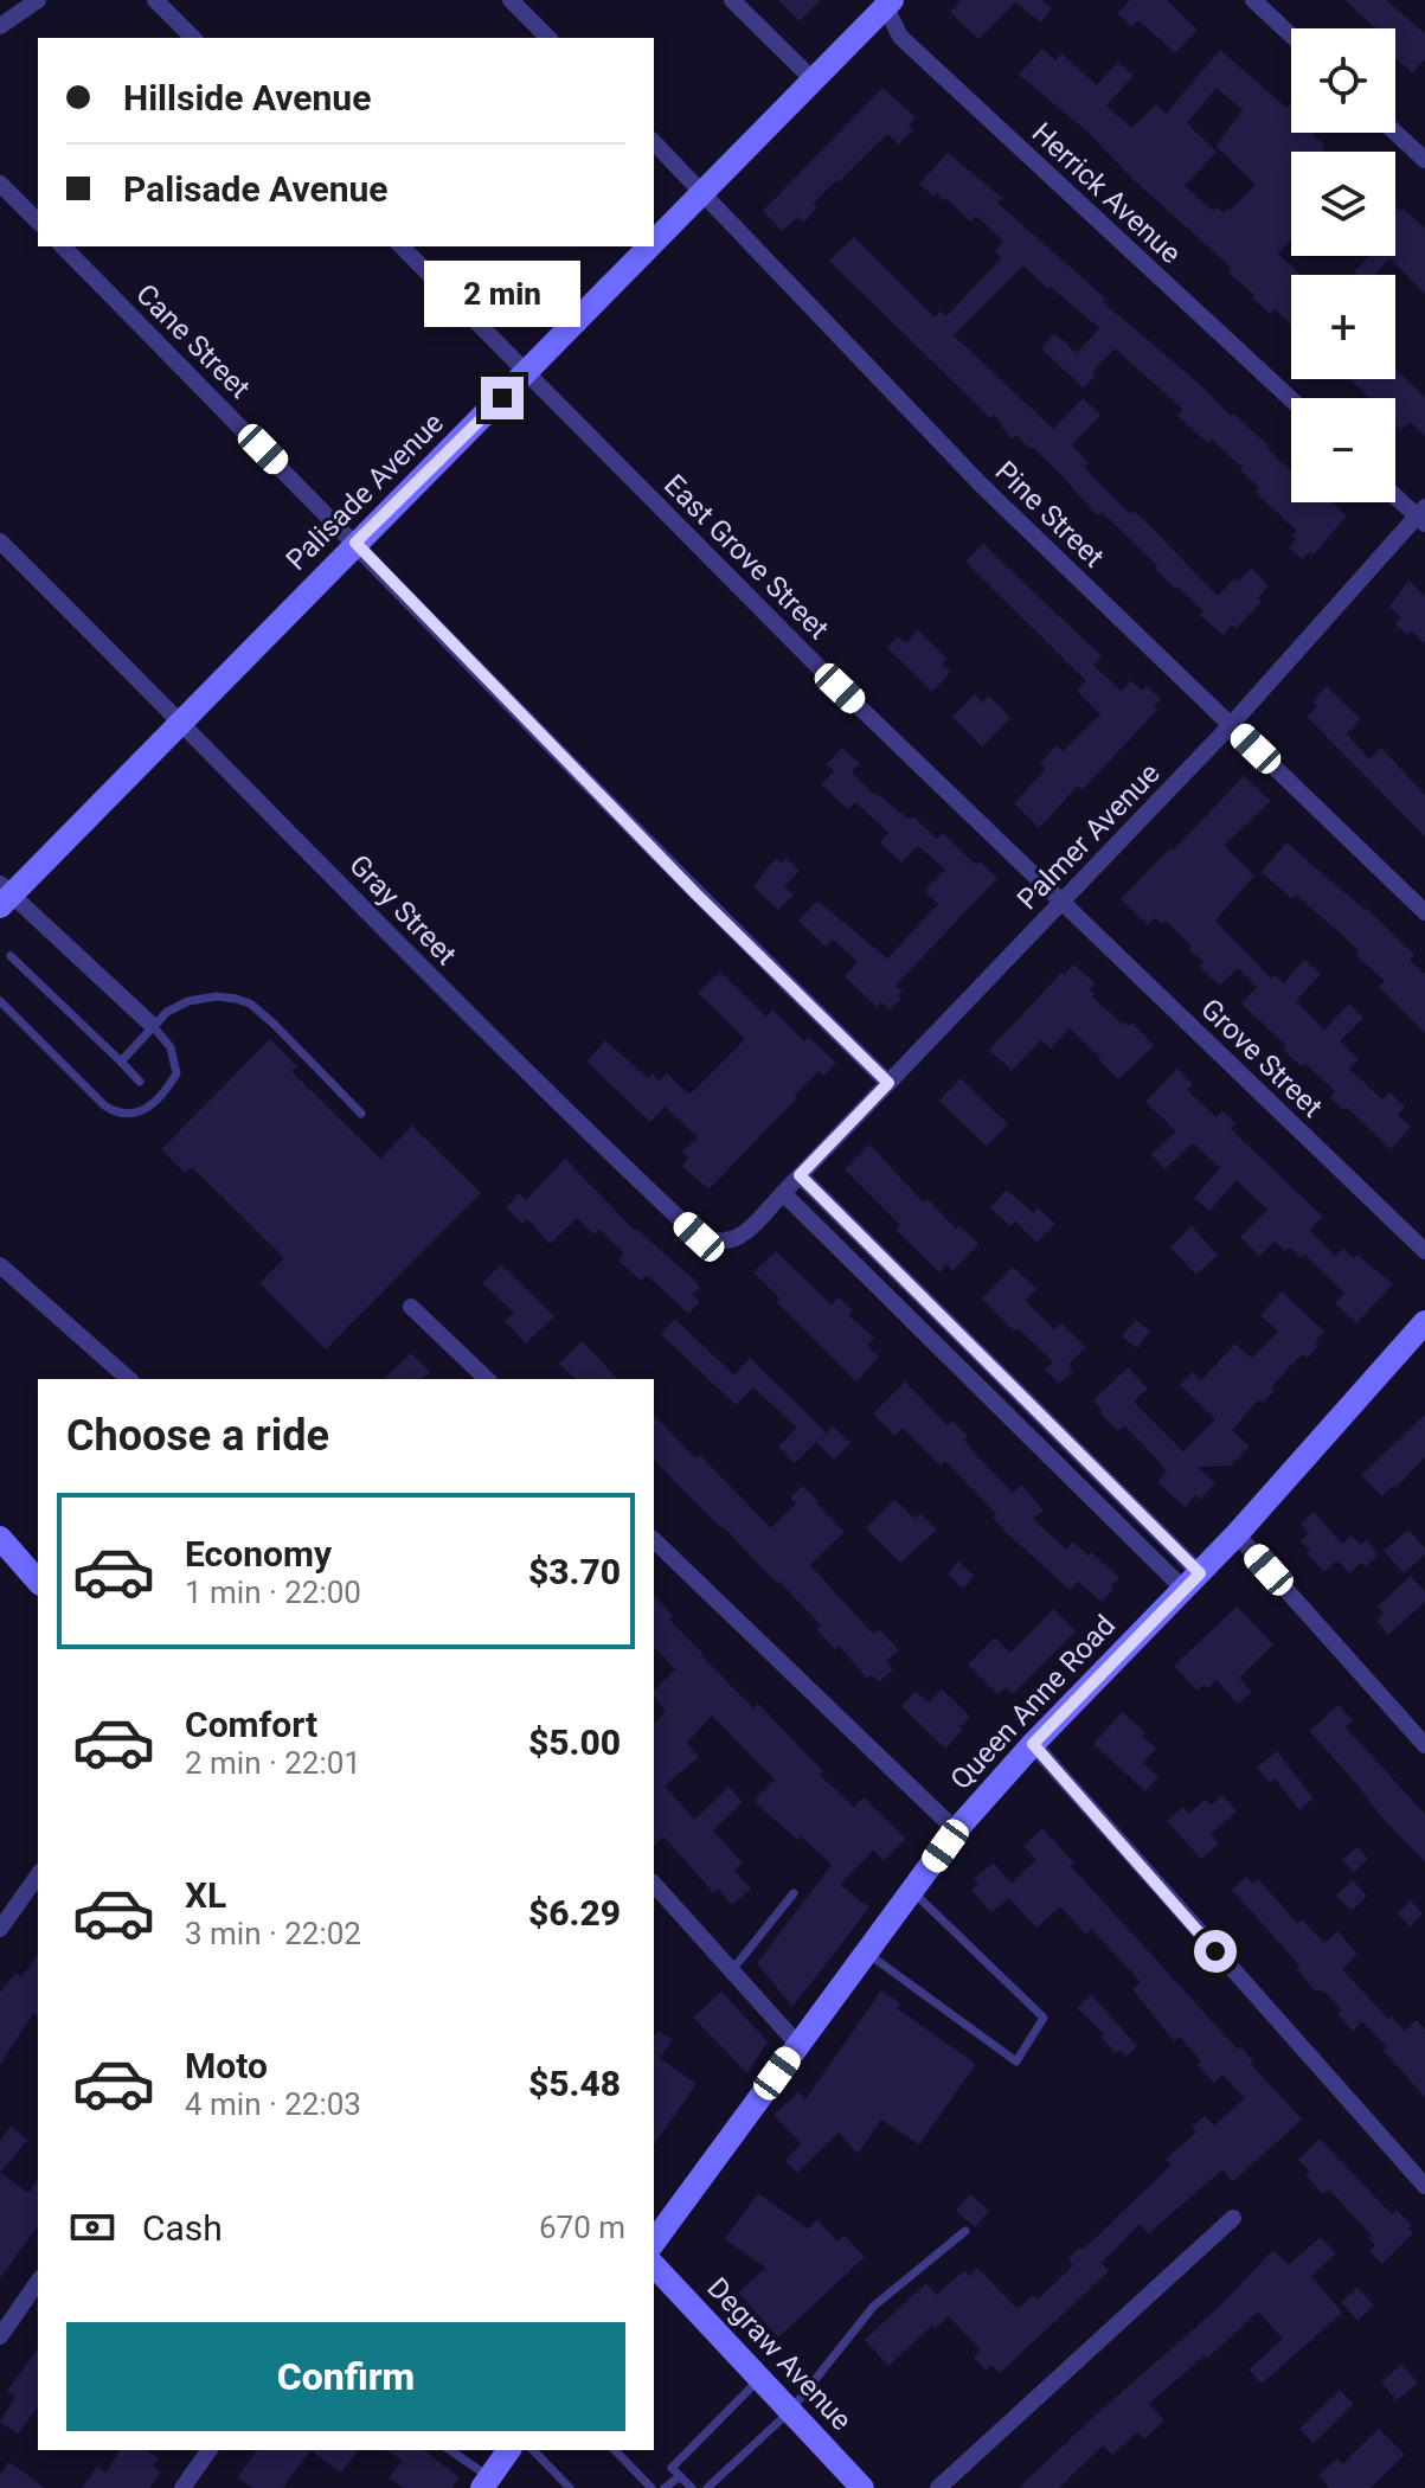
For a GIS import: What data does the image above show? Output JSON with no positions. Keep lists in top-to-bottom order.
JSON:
{
  "streets": {
    "street": [
      "Herrick Avenue",
      "Cane Street",
      "Palisade Avenue",
      "Pine Street",
      "East Grove Street",
      "Palmer Avenue",
      "Gray Street",
      "Grove Street",
      "Queen Anne Road",
      "Degraw Avenue"
    ]
  },
  "crossings": [
    ["Herrick Avenue", "Palisade Avenue"],
    ["Cane Street", "Palisade Avenue"],
    ["Cane Street", "Palmer Avenue"],
    ["Palisade Avenue", "Pine Street"],
    ["Palisade Avenue", "East Grove Street"],
    ["Palisade Avenue", "Gray Street"],
    ["Pine Street", "Palmer Avenue"],
    ["East Grove Street", "Palmer Avenue"],
    ["East Grove Street", "Grove Street"],
    ["Palmer Avenue", "Gray Street"],
    ["Palmer Avenue", "Grove Street"]
  ],
  "page": {
    "map_buttons": ["+", "−"],
    "banner": ["Hillside Avenue", "Palisade Avenue"],
    "bubble": "2 min",
    "heading": "Choose a ride",
    "list": [
      {
        "name": "Economy",
        "note": "1 min · 22:00",
        "value": "$3.70"
      },
      {
        "name": "Comfort",
        "note": "2 min · 22:01",
        "value": "$5.00"
      },
      {
        "name": "XL",
        "note": "3 min · 22:02",
        "value": "$6.29"
      },
      {
        "name": "Moto",
        "note": "4 min · 22:03",
        "value": "$5.48"
      }
    ],
    "pay": ["Cash", "670 m"],
    "buttons": "Confirm"
  }
}
